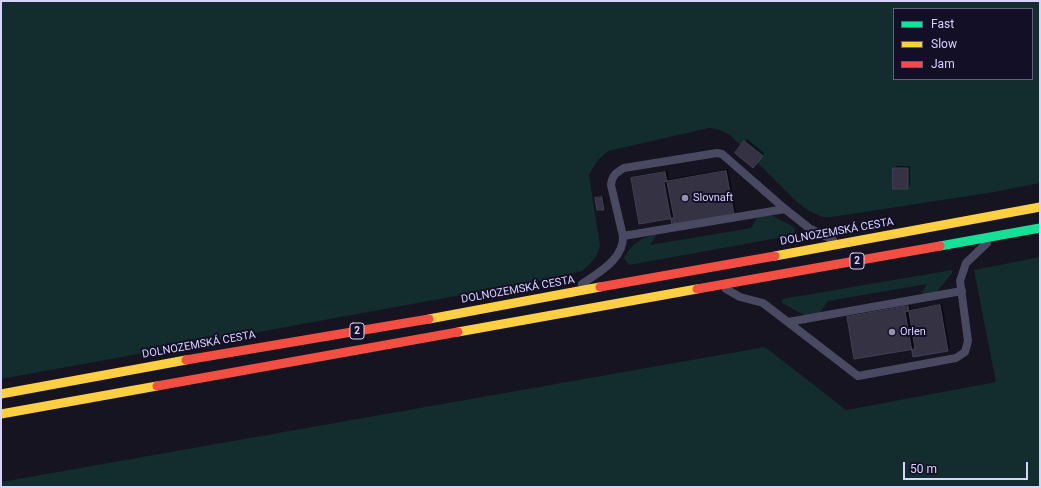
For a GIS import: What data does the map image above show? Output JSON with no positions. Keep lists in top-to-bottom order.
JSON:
{
  "streets": {
    "main road": ["DOLNOZEMSKÁ CESTA", "2"]
  },
  "places": ["Slovnaft", "Orlen"],
  "legend": ["Fast", "Slow", "Jam"],
  "scale_bar": "50 m"
}
